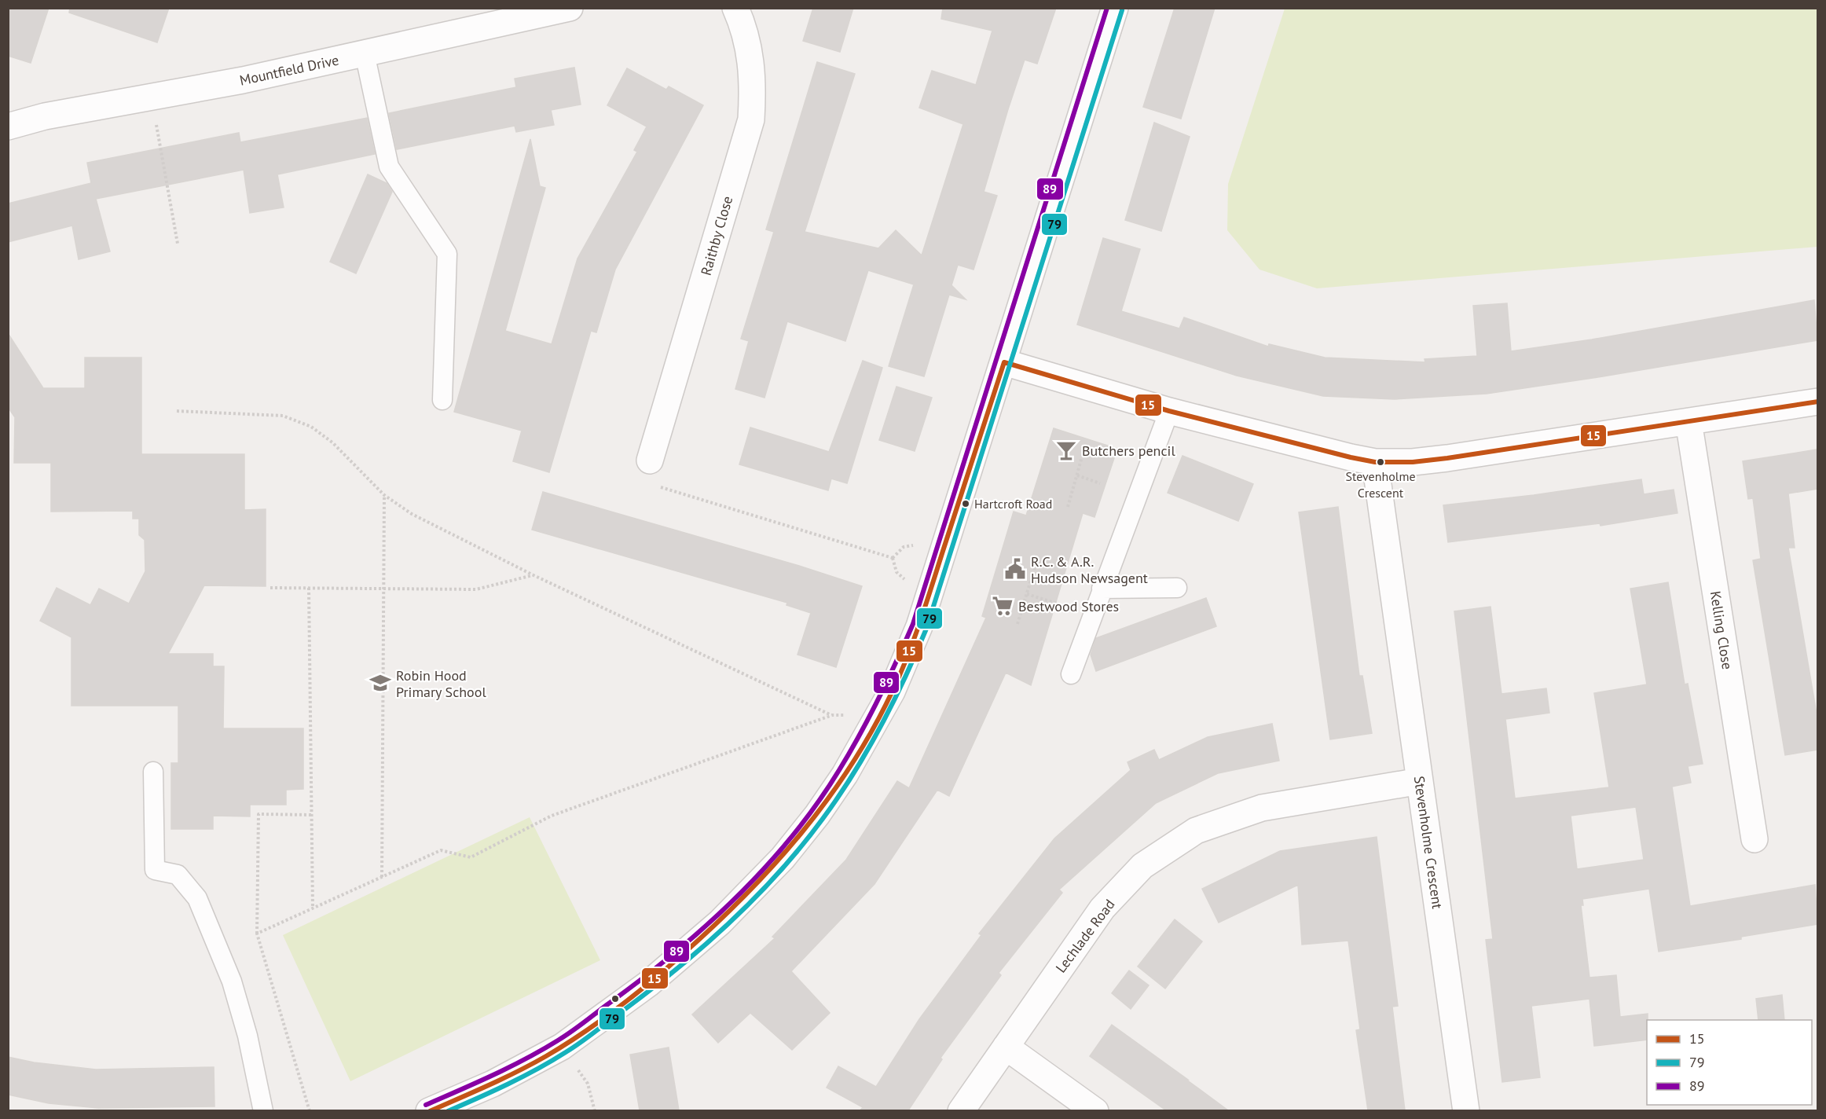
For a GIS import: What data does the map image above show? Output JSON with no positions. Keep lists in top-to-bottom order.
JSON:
{
  "streets": {
    "street": [
      "Mountfield Drive",
      "Raithby Close",
      "Kelling Close",
      "Stevenholme Crescent",
      "Lechlade Road"
    ]
  },
  "crossings": [
    ["Stevenholme Crescent", "Lechlade Road"]
  ],
  "places": {
    "bar": ["Butchers pencil"],
    "other": ["Stevenholme Crescent", "Hartcroft Road"],
    "public building": ["R.C. & A.R. Hudson Newsagent"],
    "supermarket": ["Bestwood Stores"],
    "school or university": ["Robin Hood Primary School"]
  },
  "lines": ["transit line 89", "transit line 79", "transit line 15"],
  "legend": ["15", "79", "89"]
}
